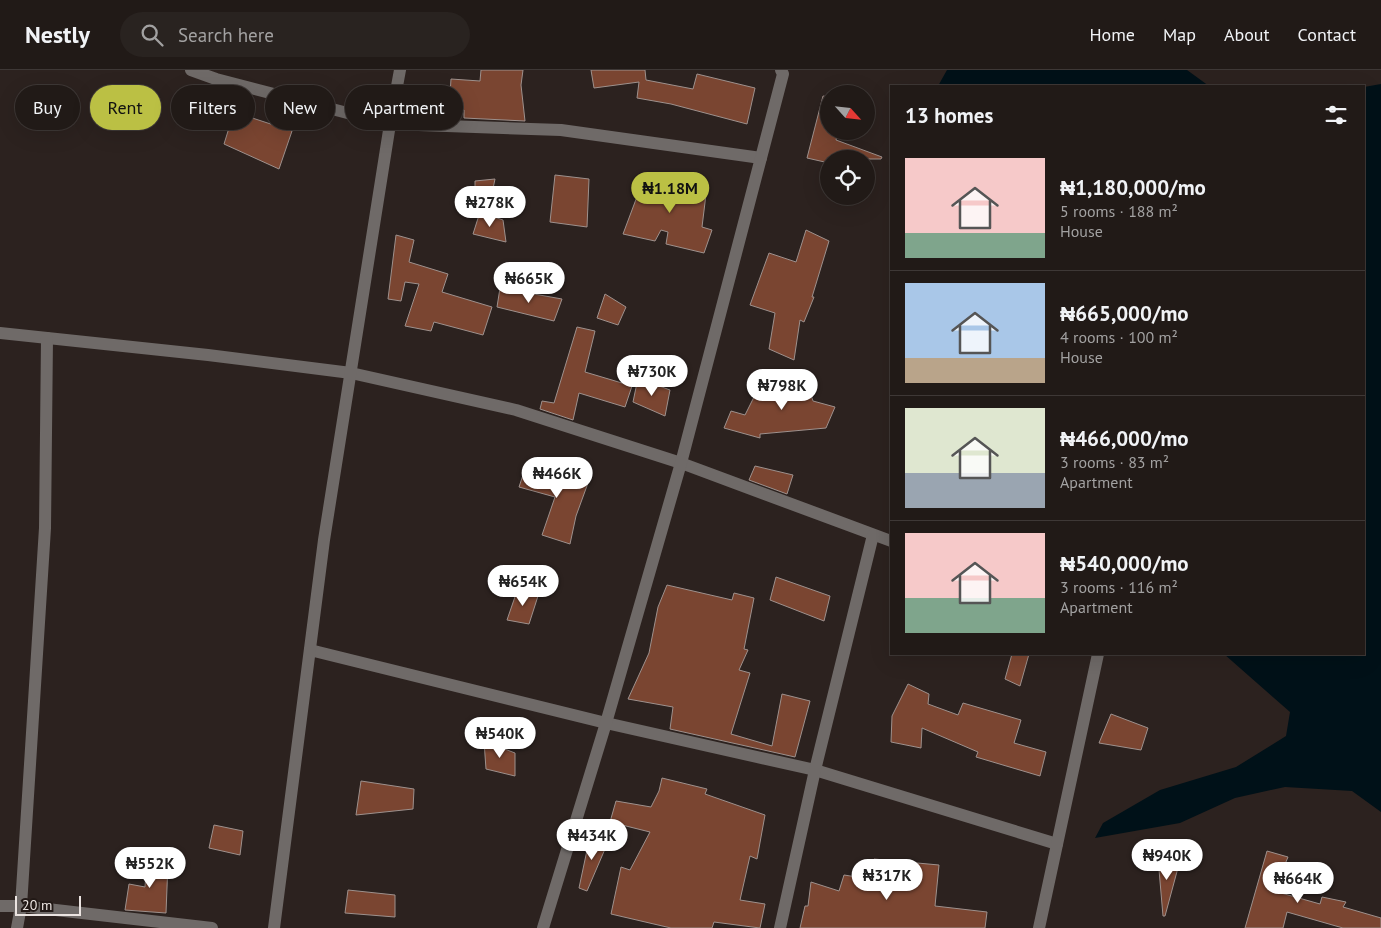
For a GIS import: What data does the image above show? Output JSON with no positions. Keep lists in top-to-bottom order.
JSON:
{
  "scale_bar": "20 m",
  "north": "bottom right",
  "page": {
    "header": "Nestly",
    "search": "Search here",
    "nav": [
      "Home",
      "Map",
      "About",
      "Contact"
    ],
    "chip": [
      "Buy",
      "Rent",
      "Filters",
      "New",
      "Apartment"
    ],
    "heading": "13 homes",
    "list": [
      {
        "name": "₦1,180,000/mo",
        "note": "5 rooms · 188 m² · House"
      },
      {
        "name": "₦665,000/mo",
        "note": "4 rooms · 100 m² · House"
      },
      {
        "name": "₦466,000/mo",
        "note": "3 rooms · 83 m² · Apartment"
      },
      {
        "name": "₦540,000/mo",
        "note": "3 rooms · 116 m² · Apartment"
      }
    ],
    "price": [
      "₦1.18M",
      "₦278K",
      "₦665K",
      "₦730K",
      "₦798K",
      "₦466K",
      "₦654K",
      "₦540K",
      "₦434K",
      "₦940K",
      "₦552K",
      "₦317K",
      "₦664K"
    ],
    "scale": "20 m"
  }
}
